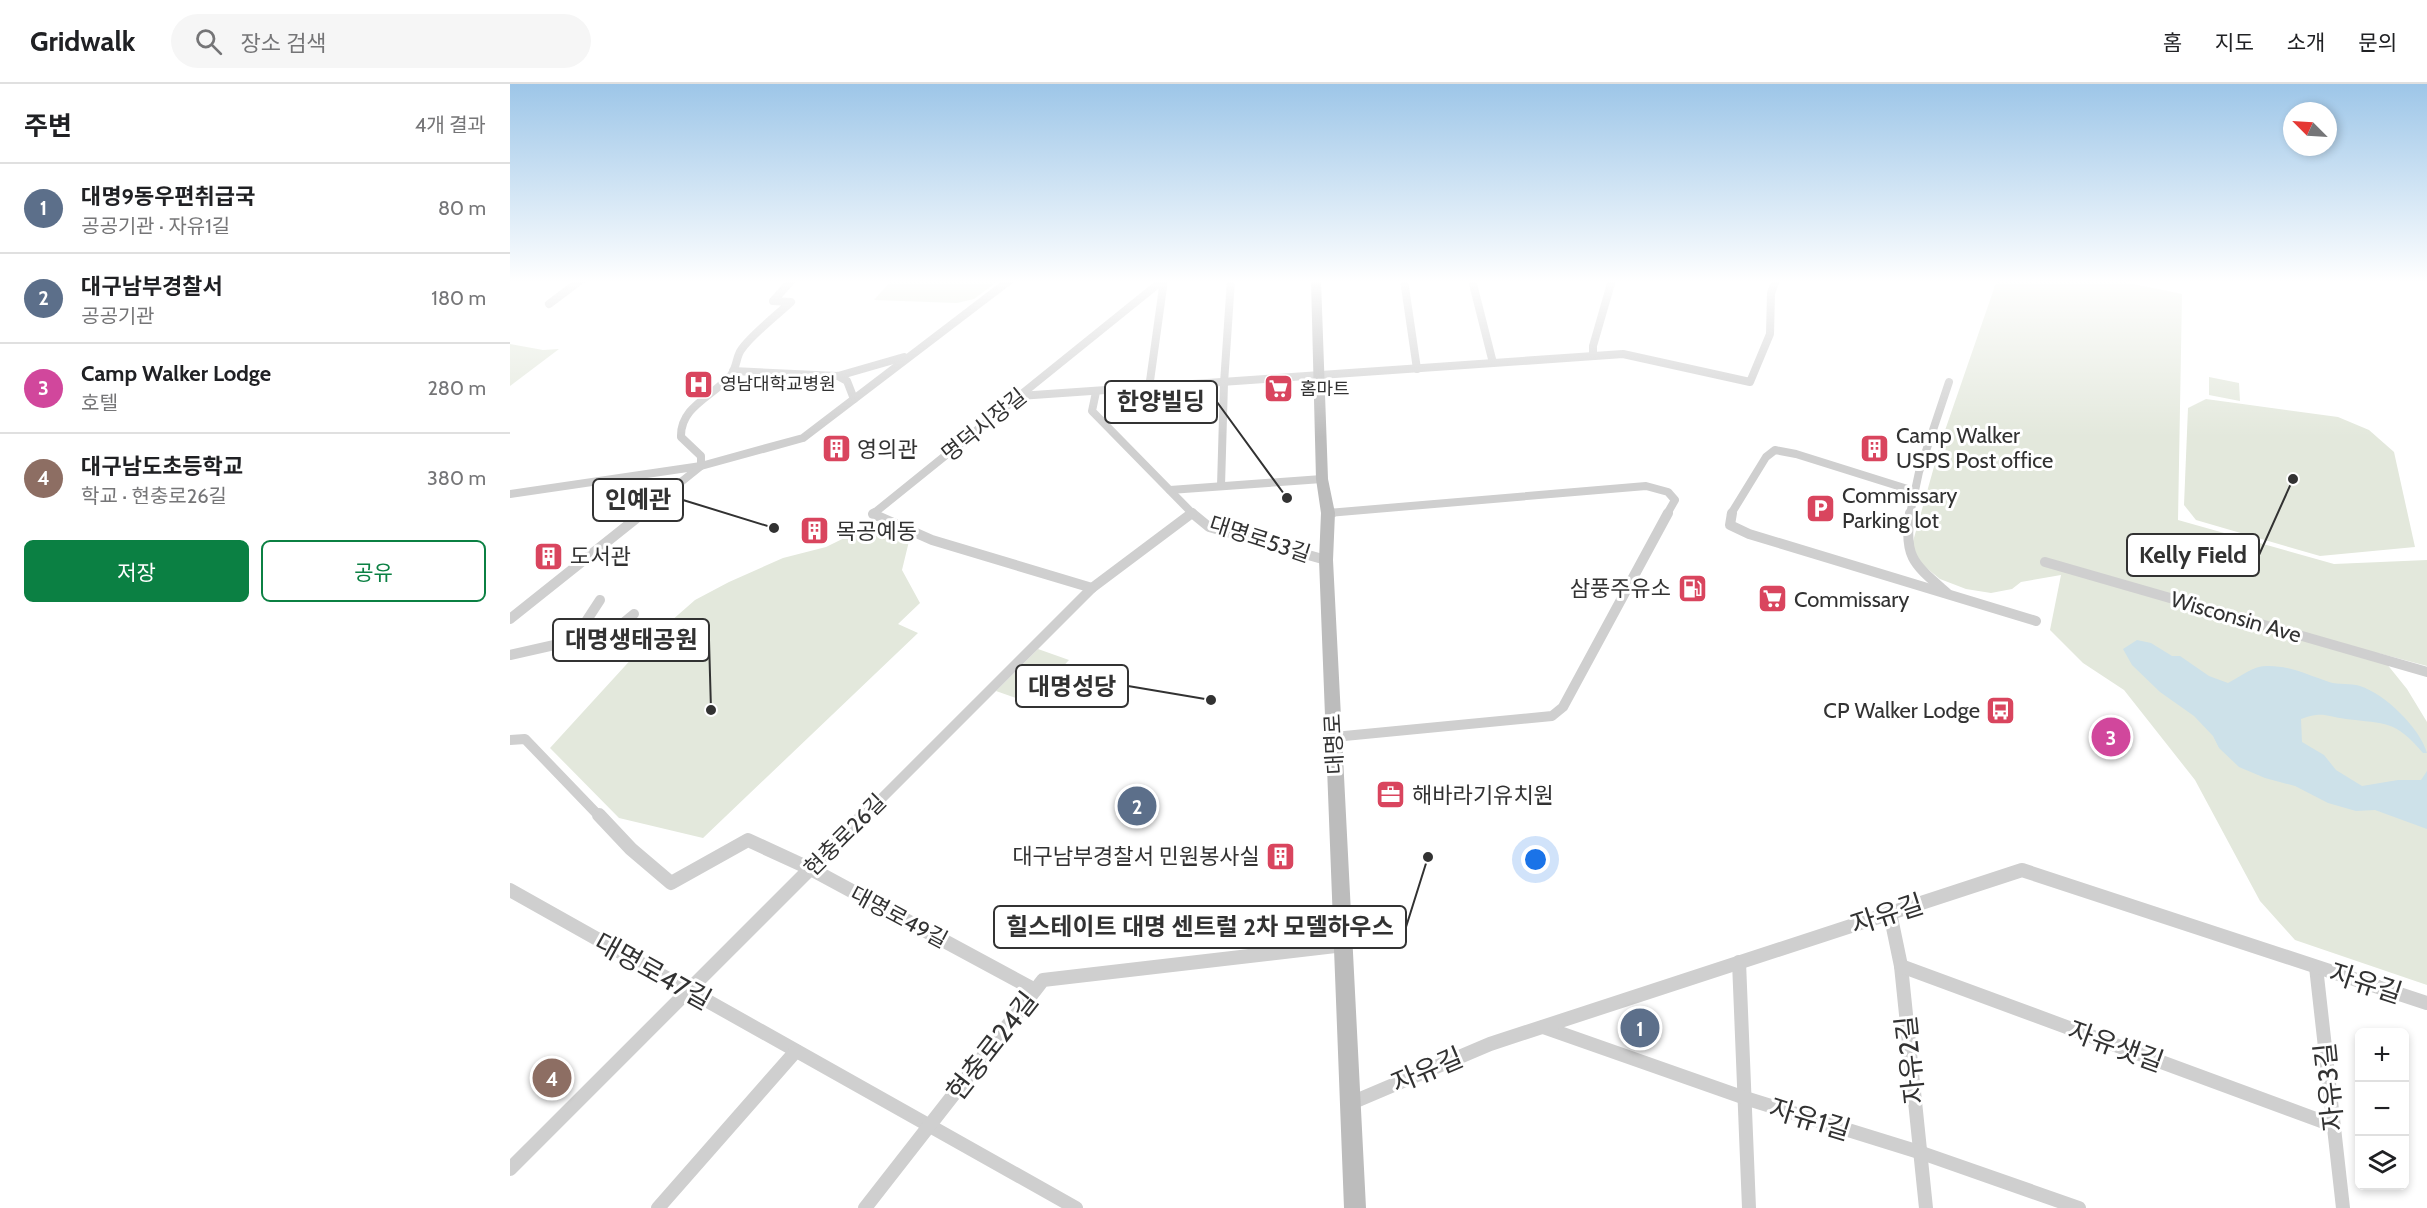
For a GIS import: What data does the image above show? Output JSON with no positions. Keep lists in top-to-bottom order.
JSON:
{
  "streets": {
    "main road": ["대명로"],
    "street": [
      "명덕시장길",
      "대명로53길",
      "Wisconsin Ave",
      "현충로26길",
      "자유길",
      "대명로49길",
      "대명로47길",
      "현충로24길",
      "자유샛길",
      "자유2길",
      "자유3길",
      "자유1길"
    ]
  },
  "crossings": [
    ["명덕시장길", "현충로26길"],
    ["대명로53길", "대명로"],
    ["대명로53길", "현충로26길"],
    ["대명로", "자유길"],
    ["대명로", "현충로24길"],
    ["현충로26길", "대명로49길"],
    ["현충로26길", "대명로47길"],
    ["자유길", "자유2길"],
    ["자유길", "자유3길"],
    ["자유길", "자유1길"],
    ["대명로49길", "현충로24길"],
    ["대명로47길", "현충로24길"],
    ["자유샛길", "자유2길"],
    ["자유샛길", "자유3길"],
    ["자유2길", "자유1길"]
  ],
  "places": {
    "hospital": ["영남대학교병원"],
    "supermarket": ["홈마트", "Commissary"],
    "building": [
      "Camp Walker USPS Post office",
      "영의관",
      "목공예동",
      "도서관",
      "대구남부경찰서 민원봉사실"
    ],
    "other": [
      "Kelly Field",
      "한양빌딩",
      "인예관",
      "대명성당",
      "대명생태공원",
      "힐스테이트 대명 센트럴 2차 모델하우스"
    ],
    "parking": ["Commissary Parking lot"],
    "fuel station": ["삼풍주유소"],
    "bus stop": ["CP Walker Lodge"],
    "office": ["해바라기유치원"]
  },
  "north": "top left",
  "page": {
    "header": "Gridwalk",
    "search": "장소 검색",
    "nav": [
      "홈",
      "지도",
      "소개",
      "문의"
    ],
    "heading": ["주변", "4개 결과"],
    "list": [
      {
        "mark": "1",
        "name": "대명9동우편취급국",
        "note": "공공기관 · 자유1길",
        "value": "80 m"
      },
      {
        "mark": "2",
        "name": "대구남부경찰서",
        "note": "공공기관",
        "value": "180 m"
      },
      {
        "mark": "3",
        "name": "Camp Walker Lodge",
        "note": "호텔",
        "value": "280 m"
      },
      {
        "mark": "4",
        "name": "대구남도초등학교",
        "note": "학교 · 현충로26길",
        "value": "380 m"
      }
    ],
    "buttons": ["저장", "공유"],
    "pins": [
      "3",
      "2",
      "1",
      "4"
    ],
    "map_buttons": ["+", "−"]
  }
}
